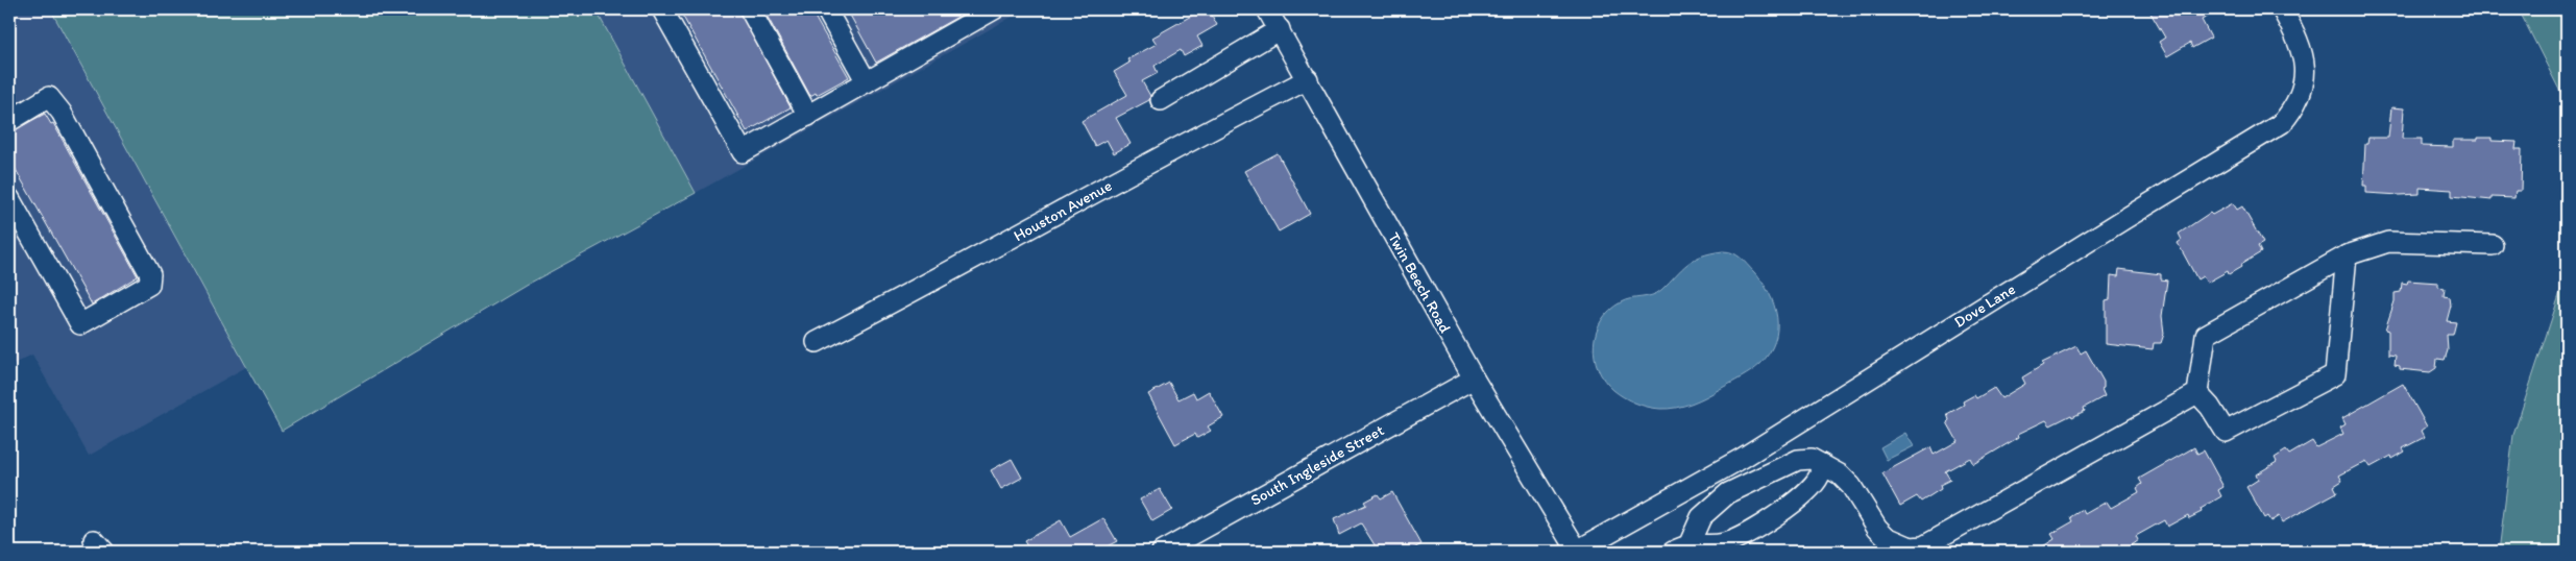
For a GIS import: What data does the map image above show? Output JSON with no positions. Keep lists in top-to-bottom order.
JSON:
{
  "streets": {
    "street": [
      "Houston Avenue",
      "Twin Beech Road",
      "Dove Lane",
      "South Ingleside Street"
    ]
  },
  "crossings": [
    ["Houston Avenue", "Twin Beech Road"],
    ["Twin Beech Road", "Dove Lane"],
    ["Twin Beech Road", "South Ingleside Street"]
  ]
}
